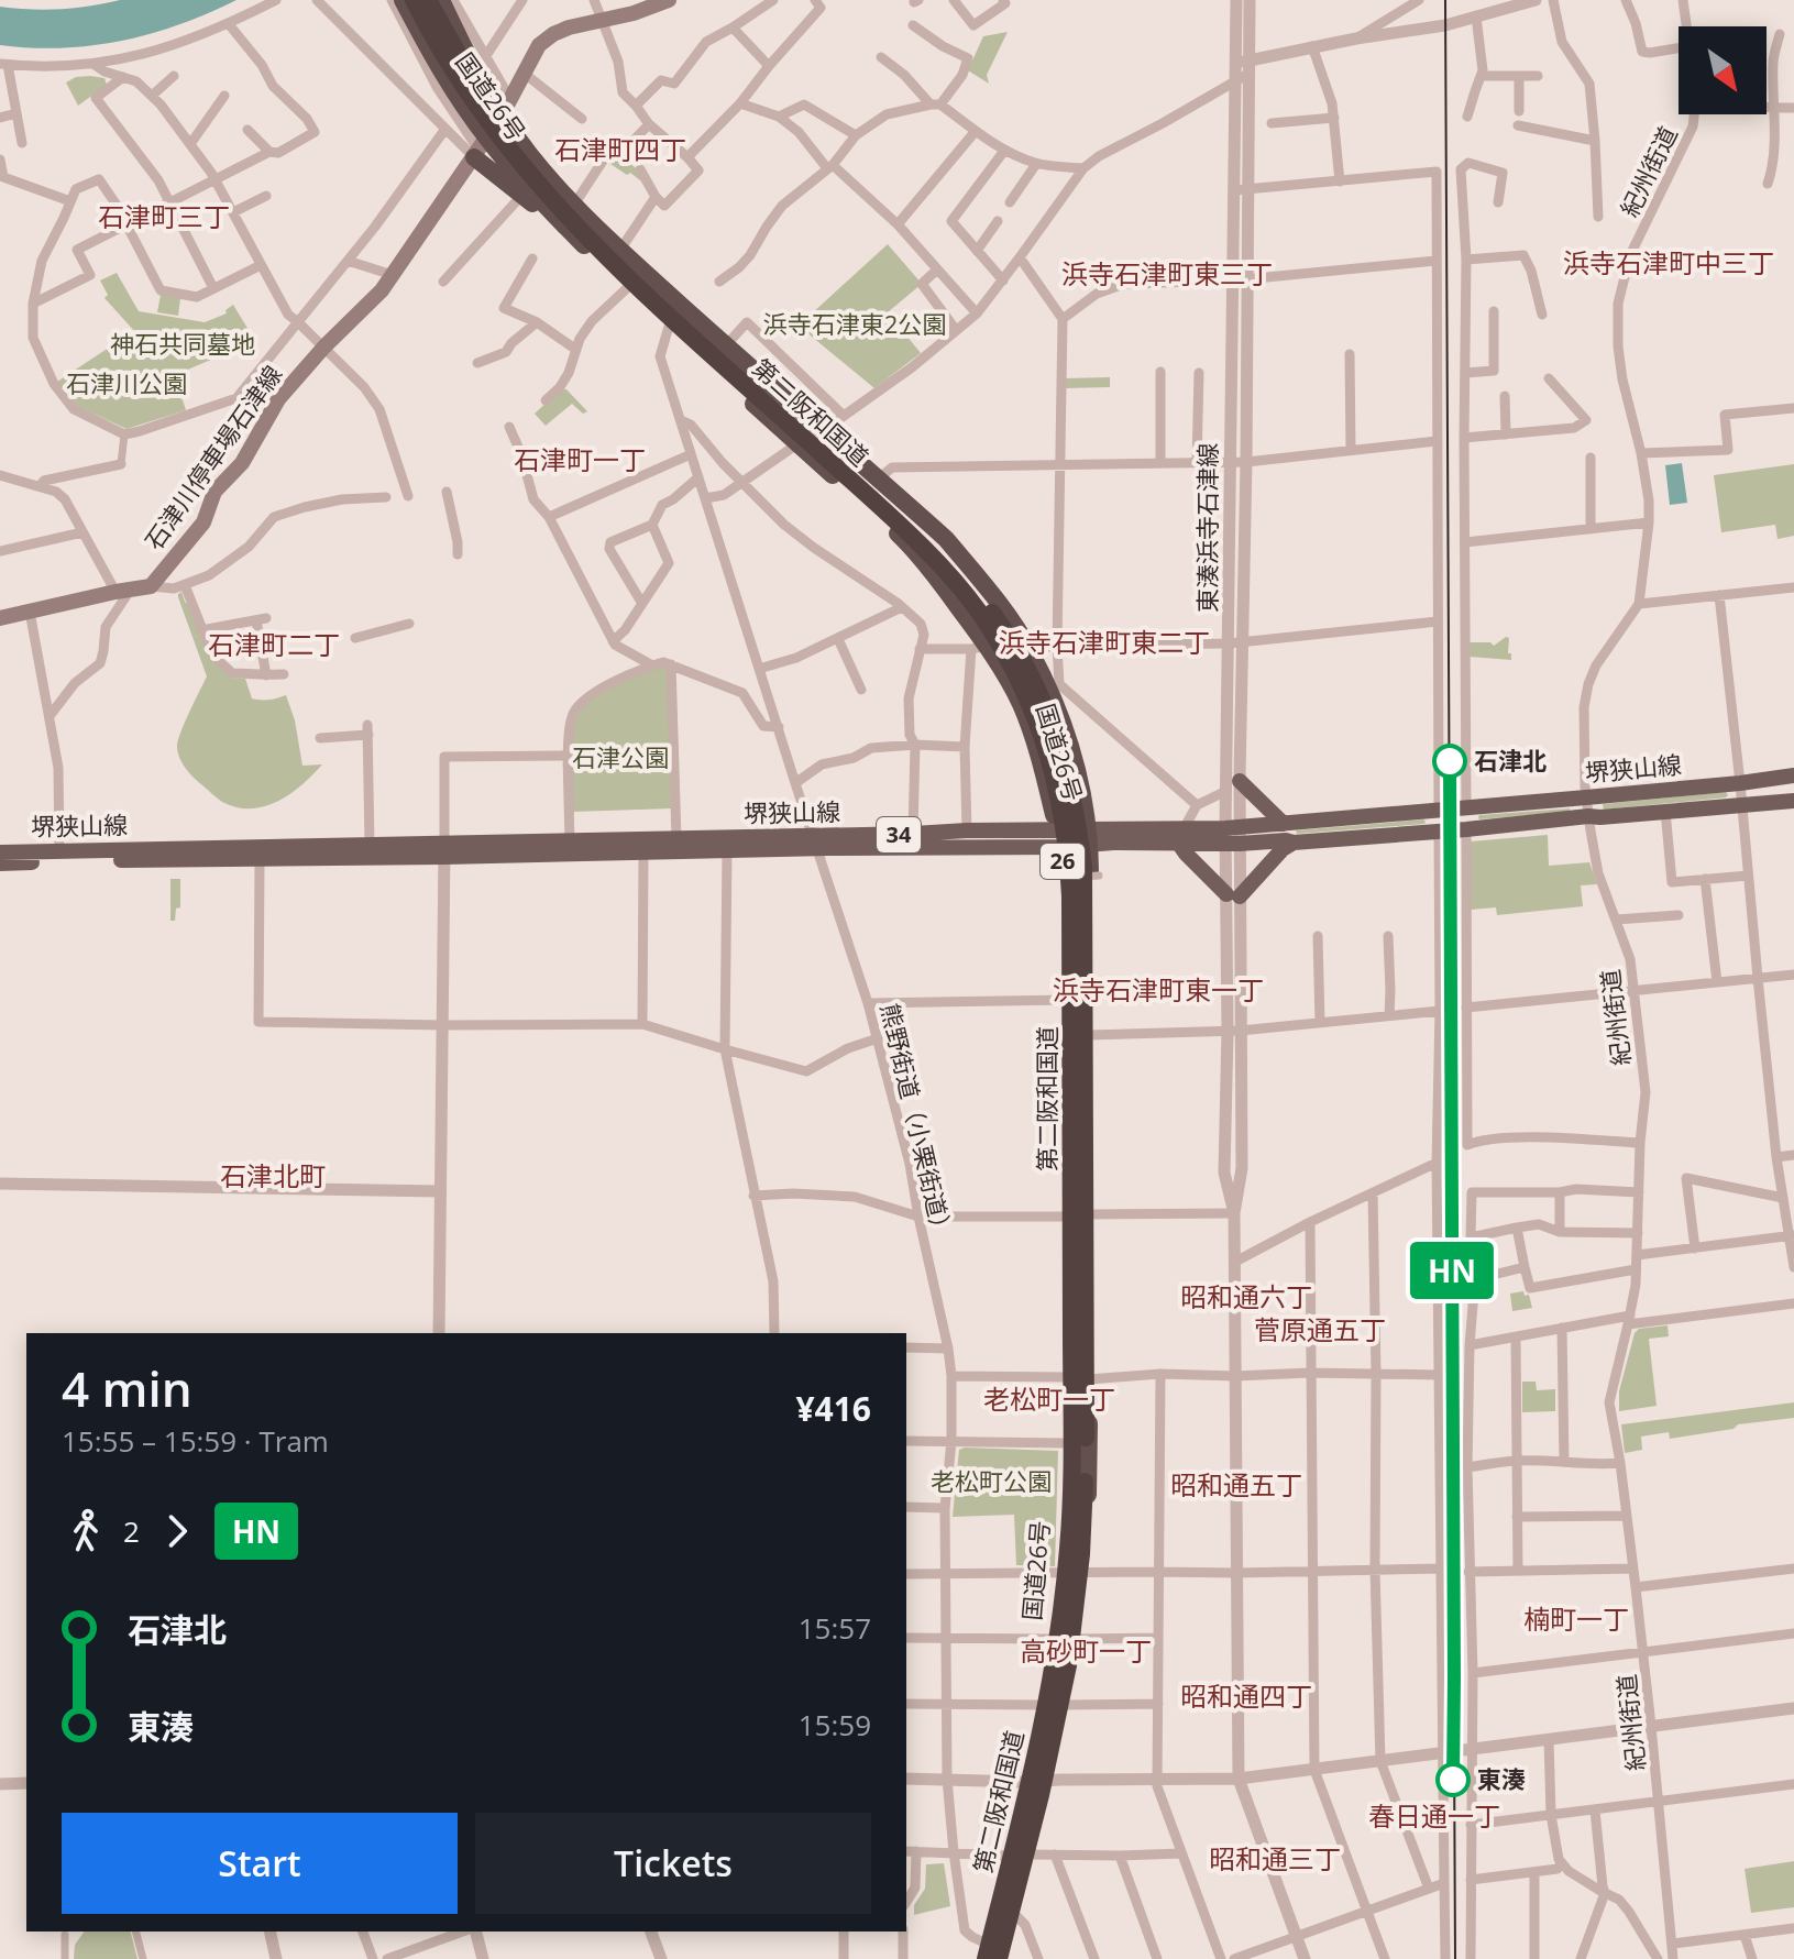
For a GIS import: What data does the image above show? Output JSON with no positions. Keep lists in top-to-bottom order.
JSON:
{
  "streets": {
    "highway": ["国道26号", "第二阪和国道", "26"],
    "main road": ["石津川停車場石津線", "堺狭山線", "34"],
    "street": ["紀州街道", "東湊浜寺石津線", "熊野街道（小栗街道）"]
  },
  "crossings": [
    ["国道26号", "第二阪和国道"],
    ["国道26号", "石津川停車場石津線"],
    ["国道26号", "堺狭山線"],
    ["国道26号", "熊野街道（小栗街道）"],
    ["紀州街道", "堺狭山線"],
    ["第二阪和国道", "熊野街道（小栗街道）"],
    ["東湊浜寺石津線", "堺狭山線"],
    ["堺狭山線", "熊野街道（小栗街道）"]
  ],
  "districts": [
    "石津町四丁",
    "石津町三丁",
    "浜寺石津町中三丁",
    "浜寺石津町東三丁",
    "石津町一丁",
    "浜寺石津町東二丁",
    "石津町二丁",
    "浜寺石津町東一丁",
    "石津北町",
    "昭和通六丁",
    "菅原通五丁",
    "老松町一丁",
    "昭和通五丁",
    "楠町一丁",
    "高砂町一丁",
    "昭和通四丁",
    "春日通一丁",
    "昭和通三丁"
  ],
  "parks": [
    "浜寺石津東2公園",
    "神石共同墓地",
    "石津川公園",
    "石津公園",
    "老松町公園"
  ],
  "places": ["石津北", "東湊"],
  "lines": ["tram line HN"],
  "north": "bottom right",
  "page": {
    "on_map": "HN",
    "heading": ["4 min", "15:55 – 15:59 · Tram", "¥416"],
    "legs": ["2", "HN"],
    "list": [
      {
        "name": "石津北",
        "value": "15:57"
      },
      {
        "name": "東湊",
        "value": "15:59"
      }
    ],
    "buttons": ["Start", "Tickets"]
  }
}
